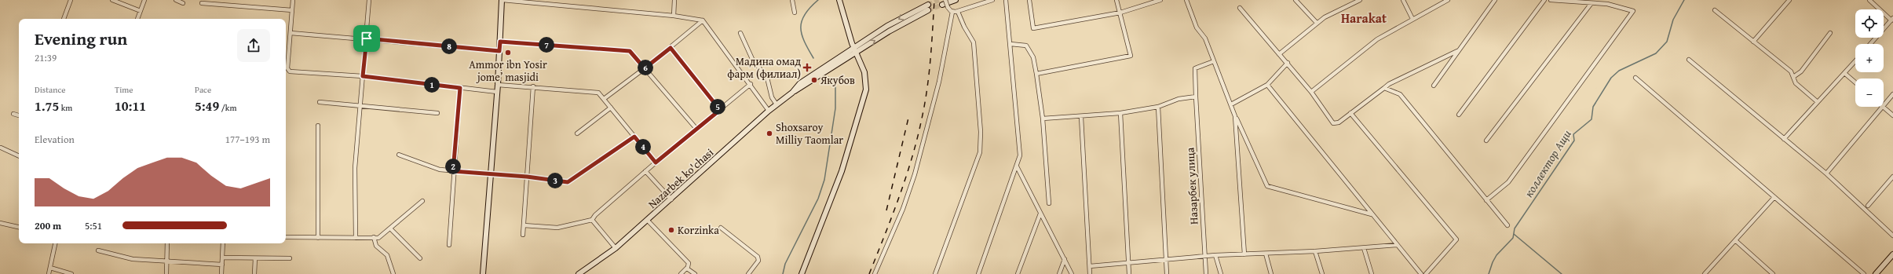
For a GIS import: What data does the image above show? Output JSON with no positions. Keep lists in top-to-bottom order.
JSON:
{
  "streets": {
    "main road": ["Nazarbek ko'chasi"],
    "street": ["Назарбек улица"]
  },
  "districts": ["Harakat"],
  "water": ["коллектор Ащи"],
  "places": {
    "other": [
      "Ammor ibn Yosir jome’ masjidi",
      "Якубов",
      "Shoxsaroy Milliy Taomlar",
      "Korzinka"
    ],
    "health": ["Мадина омад фарм (филиал)"]
  },
  "page": {
    "map_buttons": ["+", "−"],
    "heading": ["Evening run", "21:39"],
    "pins": [
      "7",
      "8",
      "6",
      "1",
      "5",
      "4",
      "2",
      "3"
    ],
    "stats": [
      ["Distance", "1.75 km"],
      ["Time", "10:11"],
      ["Pace", "5:49 /km"]
    ],
    "chart": ["Elevation", "177–193 m"],
    "list": [
      {
        "name": "200 m",
        "note": "5:51"
      }
    ]
  }
}
